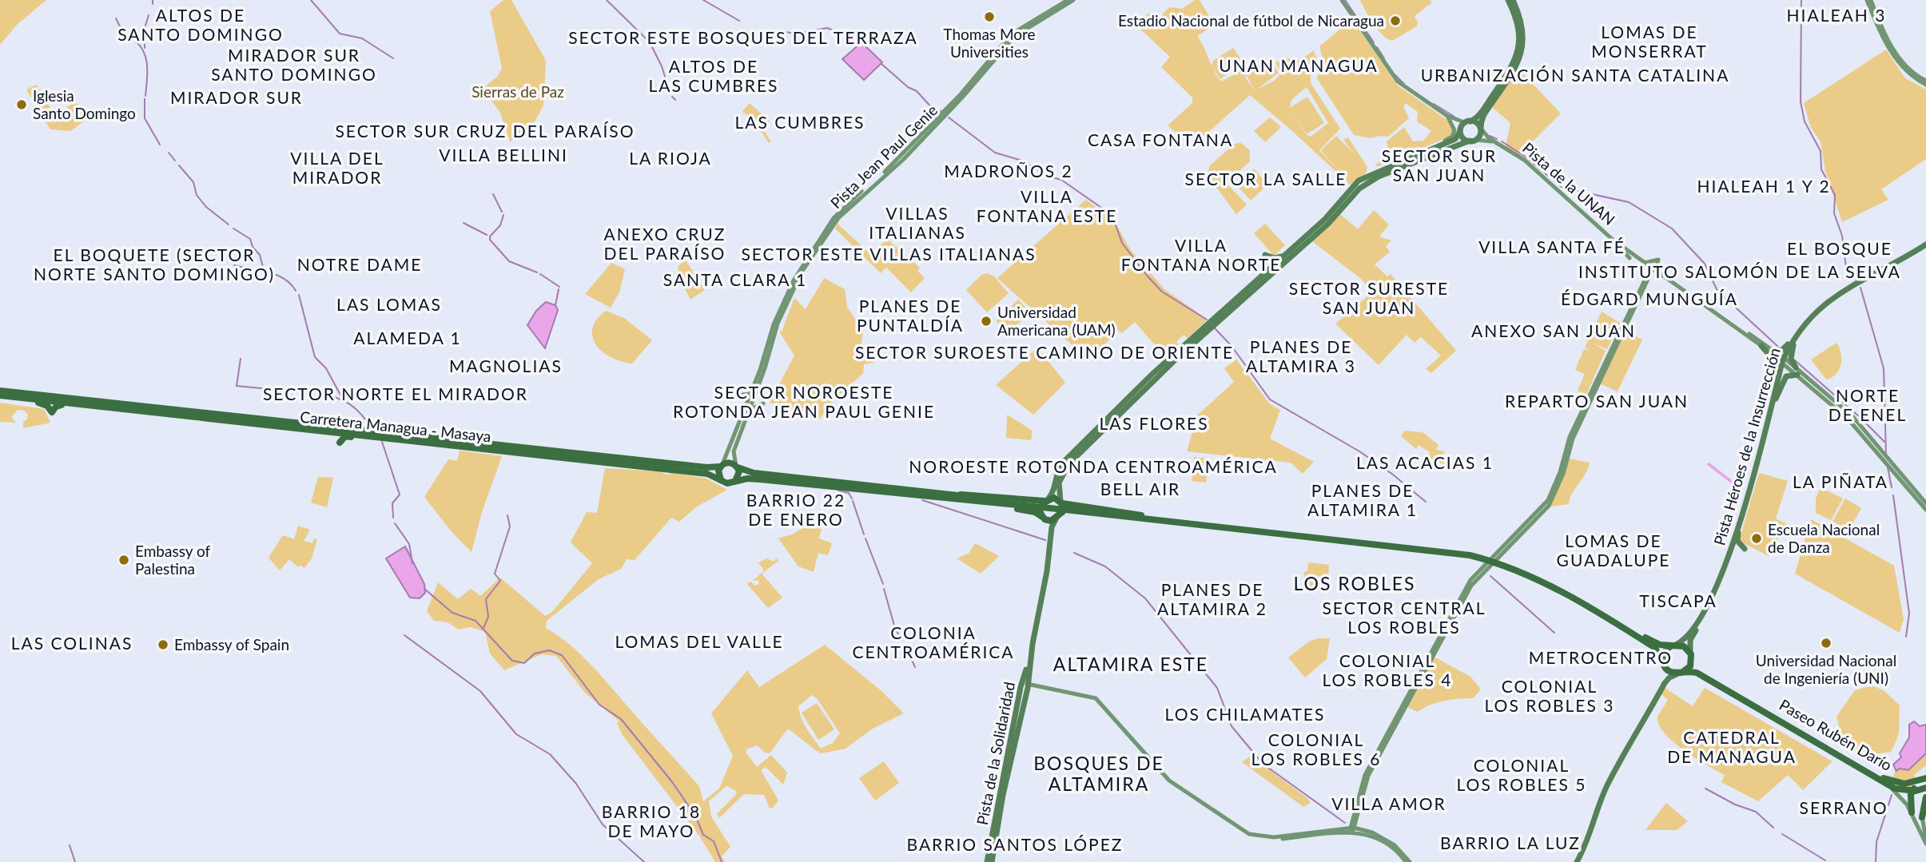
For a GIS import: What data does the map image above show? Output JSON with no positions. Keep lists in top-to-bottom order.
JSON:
{
  "streets": {
    "highway": ["Carretera Managua - Masaya", "Paseo Rubén Darío"],
    "main road": [
      "Pista Jean Paul Genie",
      "Pista de la UNAN",
      "Pista Héroes de la Insurrección",
      "Pista de la Solidaridad"
    ]
  },
  "crossings": [
    ["Pista Jean Paul Genie", "Carretera Managua - Masaya"],
    ["Pista de la UNAN", "Pista Héroes de la Insurrección"],
    ["Pista Héroes de la Insurrección", "Paseo Rubén Darío"]
  ],
  "districts": [
    "ALTOS DE SANTO DOMINGO",
    "HIALEAH 3",
    "LOMAS DE MONSERRAT",
    "SECTOR ESTE BOSQUES DEL TERRAZA",
    "MIRADOR SUR SANTO DOMINGO",
    "UNAN MANAGUA",
    "ALTOS DE LAS CUMBRES",
    "URBANIZACIÓN SANTA CATALINA",
    "MIRADOR SUR",
    "LAS CUMBRES",
    "SECTOR SUR CRUZ DEL PARAÍSO",
    "CASA FONTANA",
    "VILLA BELLINI",
    "SECTOR SUR SAN JUAN",
    "VILLA DEL MIRADOR",
    "LA RIOJA",
    "MADROÑOS 2",
    "SECTOR LA SALLE",
    "HIALEAH 1 Y 2",
    "VILLA FONTANA ESTE",
    "VILLAS ITALIANAS",
    "ANEXO CRUZ DEL PARAÍSO",
    "VILLA FONTANA NORTE",
    "VILLA SANTA FÉ",
    "EL BOSQUE",
    "SECTOR ESTE VILLAS ITALIANAS",
    "EL BOQUETE (SECTOR NORTE SANTO DOMINGO)",
    "NOTRE DAME",
    "INSTITUTO SALOMÓN DE LA SELVA",
    "SANTA CLARA 1",
    "SECTOR SURESTE SAN JUAN",
    "ÉDGARD MUNGUÍA",
    "LAS LOMAS",
    "PLANES DE PUNTALDÍA",
    "ANEXO SAN JUAN",
    "ALAMEDA 1",
    "PLANES DE ALTAMIRA 3",
    "SECTOR SUROESTE CAMINO DE ORIENTE",
    "MAGNOLIAS",
    "SECTOR NOROESTE ROTONDA JEAN PAUL GENIE",
    "SECTOR NORTE EL MIRADOR",
    "NORTE DE ENEL",
    "REPARTO SAN JUAN",
    "LAS FLORES",
    "LAS ACACIAS 1",
    "NOROESTE ROTONDA CENTROAMÉRICA",
    "LA PIÑATA",
    "BELL AIR",
    "PLANES DE ALTAMIRA 1",
    "BARRIO 22 DE ENERO",
    "LOMAS DE GUADALUPE",
    "LOS ROBLES",
    "PLANES DE ALTAMIRA 2",
    "TISCAPA",
    "SECTOR CENTRAL LOS ROBLES",
    "COLONIA CENTROAMÉRICA",
    "LOMAS DEL VALLE",
    "LAS COLINAS",
    "METROCENTRO",
    "COLONIAL LOS ROBLES 4",
    "ALTAMIRA ESTE",
    "COLONIAL LOS ROBLES 3",
    "LOS CHILAMATES",
    "CATEDRAL DE MANAGUA",
    "COLONIAL LOS ROBLES 6",
    "BOSQUES DE ALTAMIRA",
    "COLONIAL LOS ROBLES 5",
    "VILLA AMOR",
    "SERRANO",
    "BARRIO 18 DE MAYO",
    "BARRIO LA LUZ",
    "BARRIO SANTOS LÓPEZ"
  ],
  "parks": ["Sierras de Paz"],
  "places": [
    "Thomas More Universities",
    "Estadio Nacional de fútbol de Nicaragua",
    "Iglesia Santo Domingo",
    "Universidad Americana (UAM)",
    "Escuela Nacional de Danza",
    "Embassy of Palestina",
    "Universidad Nacional de Ingeniería (UNI)",
    "Embassy of Spain"
  ]
}
